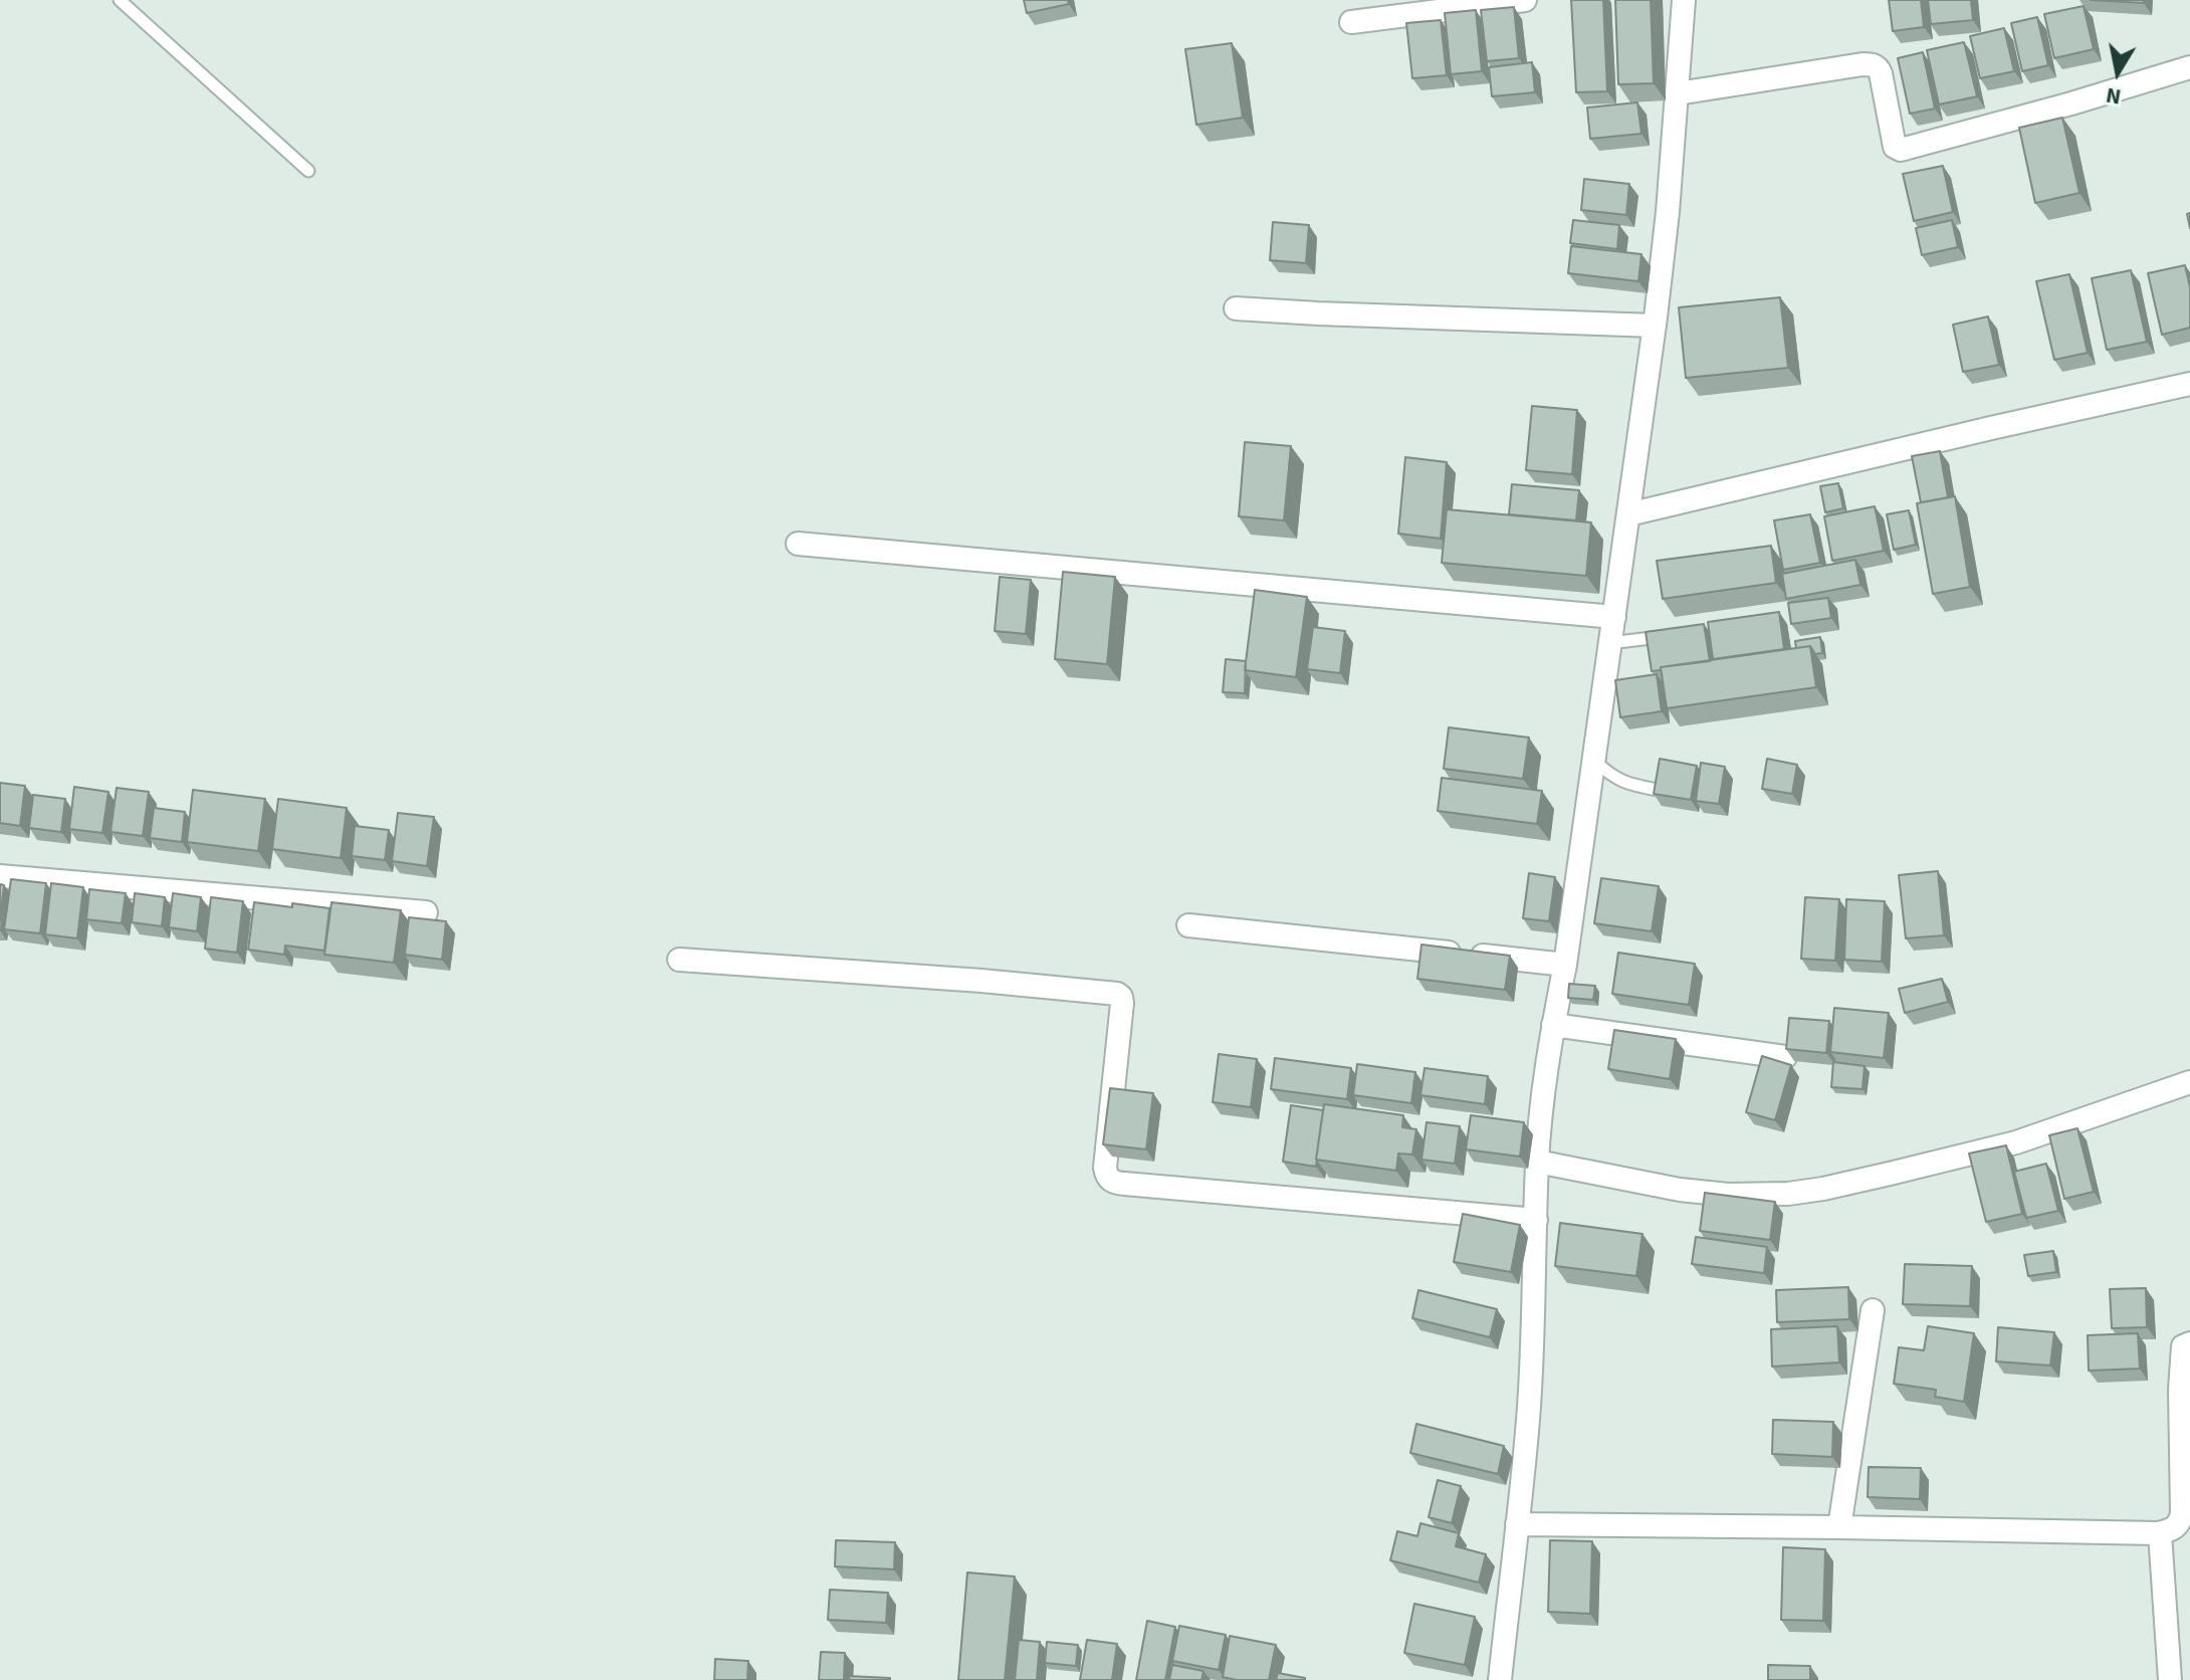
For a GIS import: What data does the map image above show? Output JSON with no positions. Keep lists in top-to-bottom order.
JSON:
{
  "north": "bottom"
}
